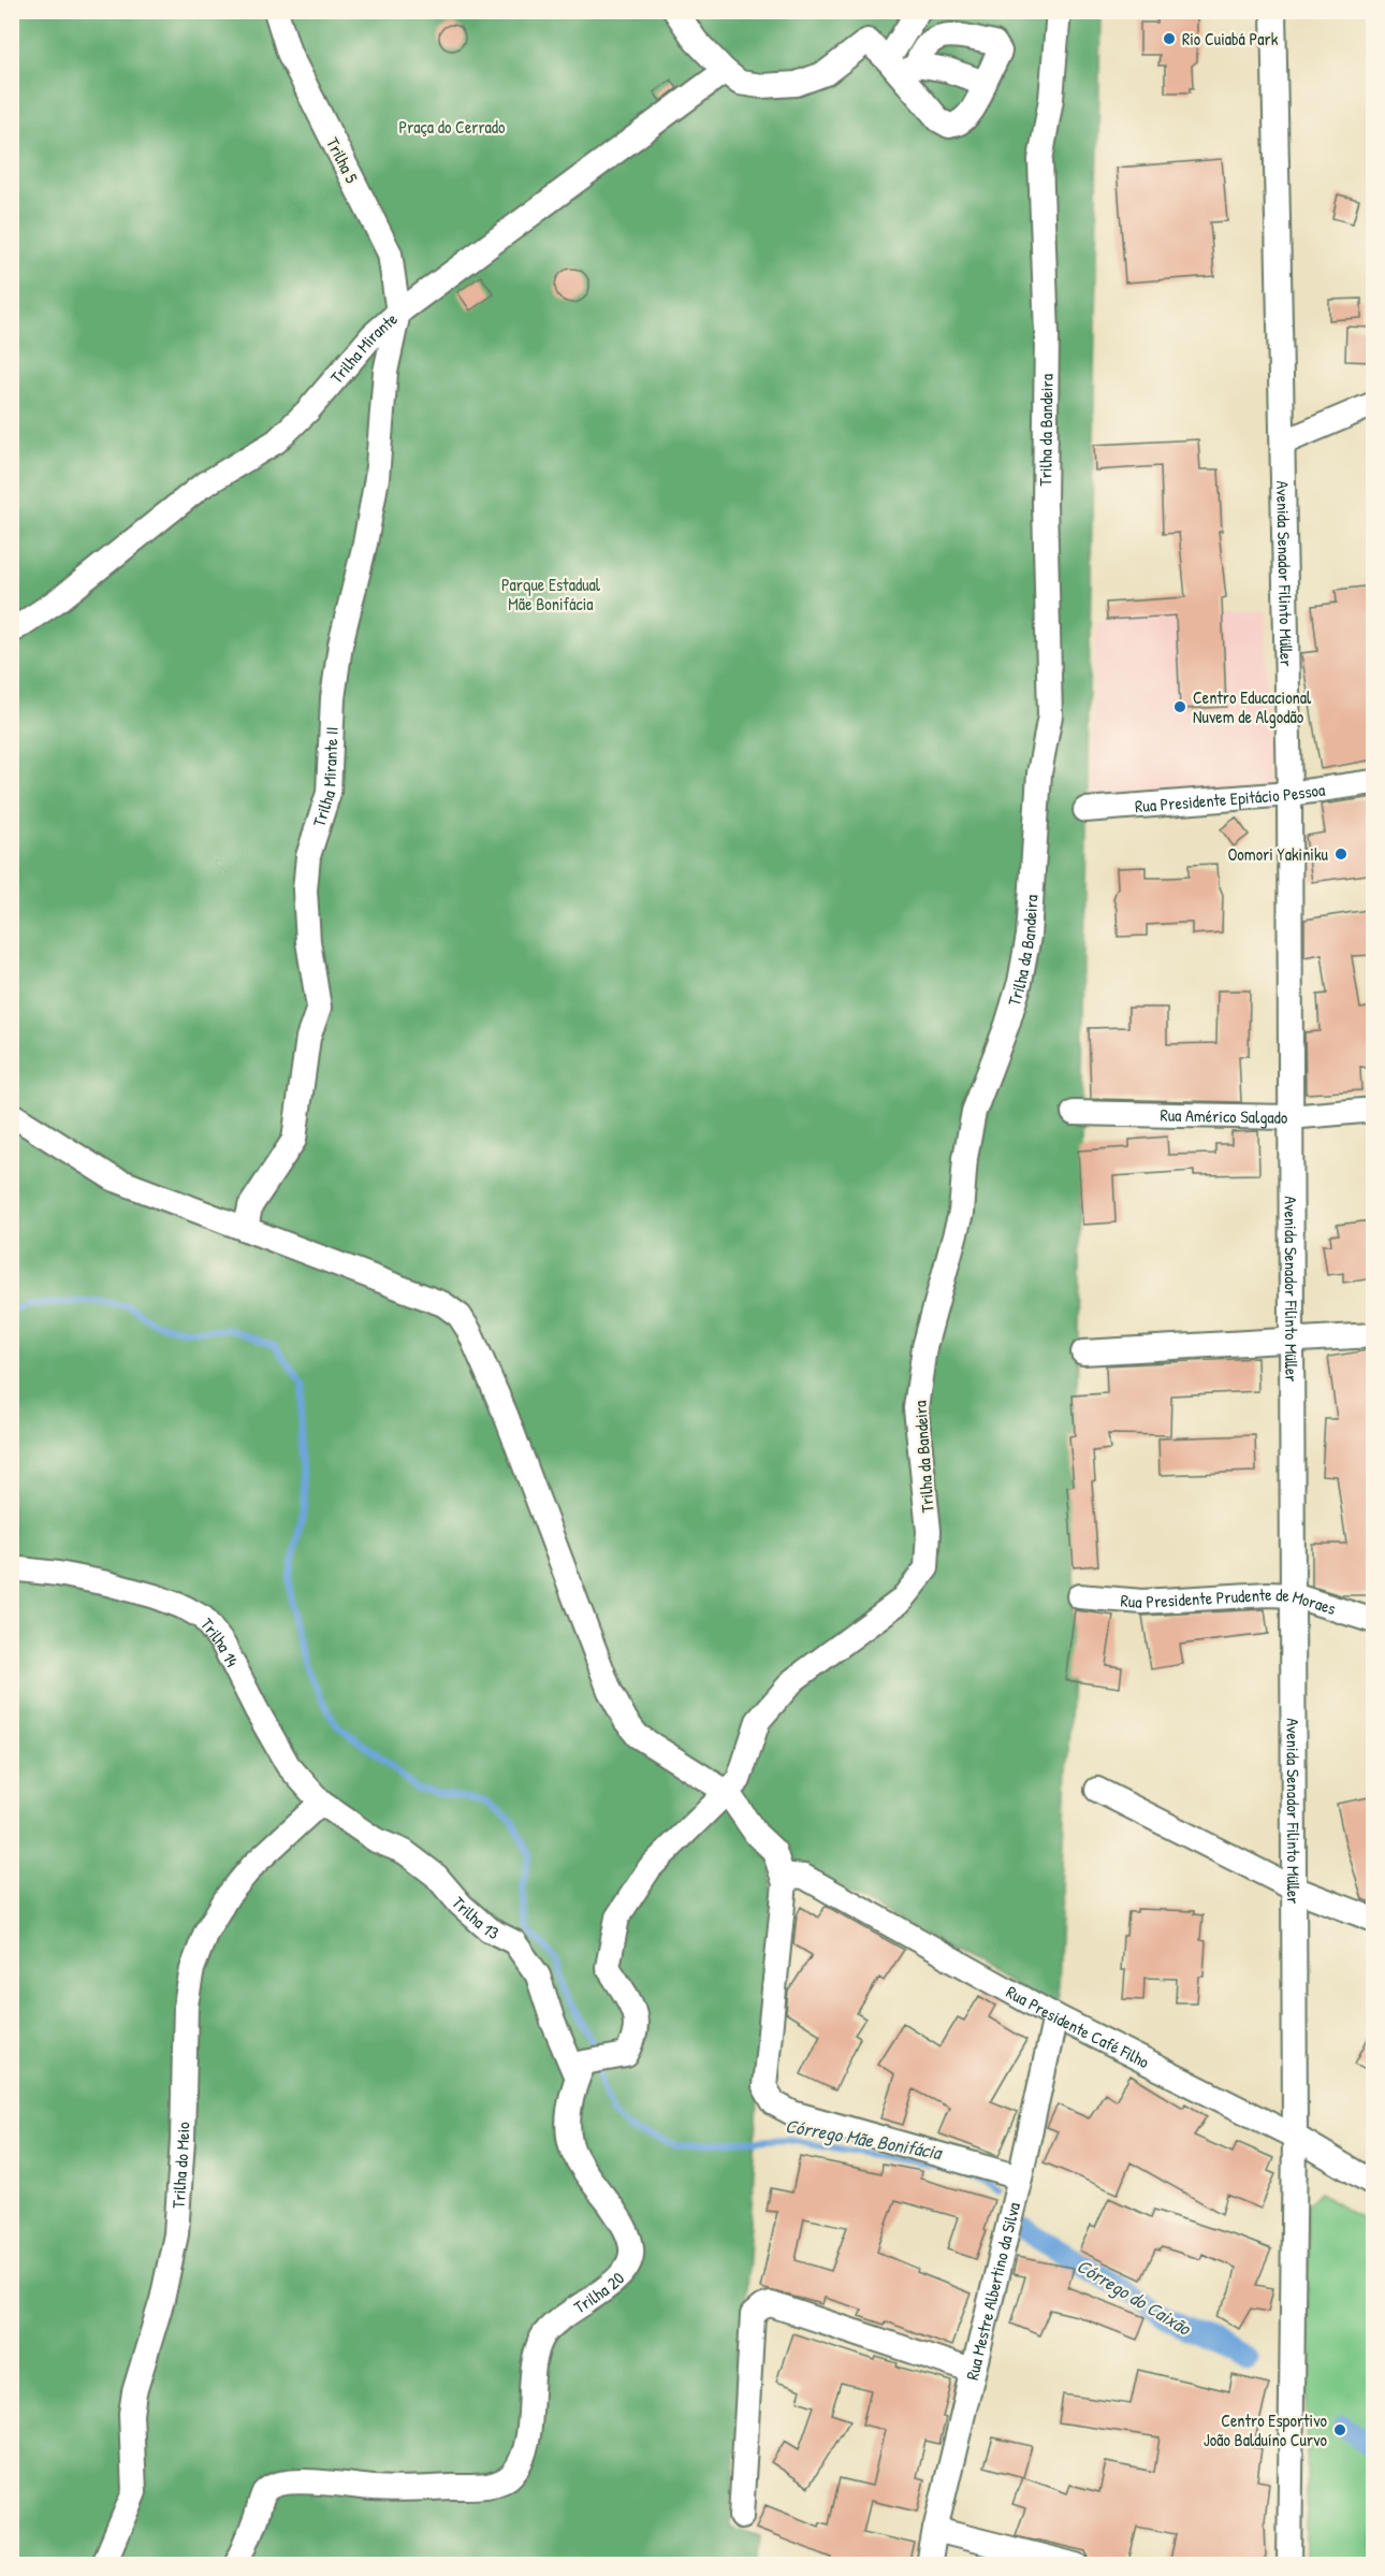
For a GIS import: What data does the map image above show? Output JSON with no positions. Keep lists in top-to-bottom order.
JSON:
{
  "streets": {
    "street": [
      "Trilha 5",
      "Trilha Mirante",
      "Trilha da Bandeira",
      "Avenida Senador Filinto Müller",
      "Trilha Mirante II",
      "Rua Presidente Epitácio Pessoa",
      "Rua Américo Salgado",
      "Rua Presidente Prudente de Moraes",
      "Trilha 14",
      "Trilha 13",
      "Rua Presidente Café Filho",
      "Trilha do Meio",
      "Trilha 20",
      "Rua Mestre Albertino da Silva"
    ]
  },
  "crossings": [
    ["Trilha 5", "Trilha Mirante"],
    ["Trilha 5", "Trilha Mirante II"],
    ["Trilha Mirante", "Trilha Mirante II"],
    ["Avenida Senador Filinto Müller", "Rua Presidente Epitácio Pessoa"],
    ["Avenida Senador Filinto Müller", "Rua Américo Salgado"],
    ["Avenida Senador Filinto Müller", "Rua Presidente Prudente de Moraes"],
    ["Avenida Senador Filinto Müller", "Rua Presidente Café Filho"],
    ["Trilha 14", "Trilha 13"],
    ["Trilha 14", "Trilha do Meio"],
    ["Trilha 13", "Trilha do Meio"],
    ["Trilha 13", "Trilha 20"],
    ["Rua Presidente Café Filho", "Rua Mestre Albertino da Silva"]
  ],
  "water": ["Córrego Mãe Bonifácia", "Córrego do Caixão"],
  "parks": ["Praça do Cerrado", "Parque Estadual Mãe Bonifácia"],
  "places": [
    "Rio Cuiabá Park",
    "Centro Educacional Nuvem de Algodão",
    "Oomori Yakiniku",
    "Centro Esportivo João Balduíno Curvo"
  ]
}
